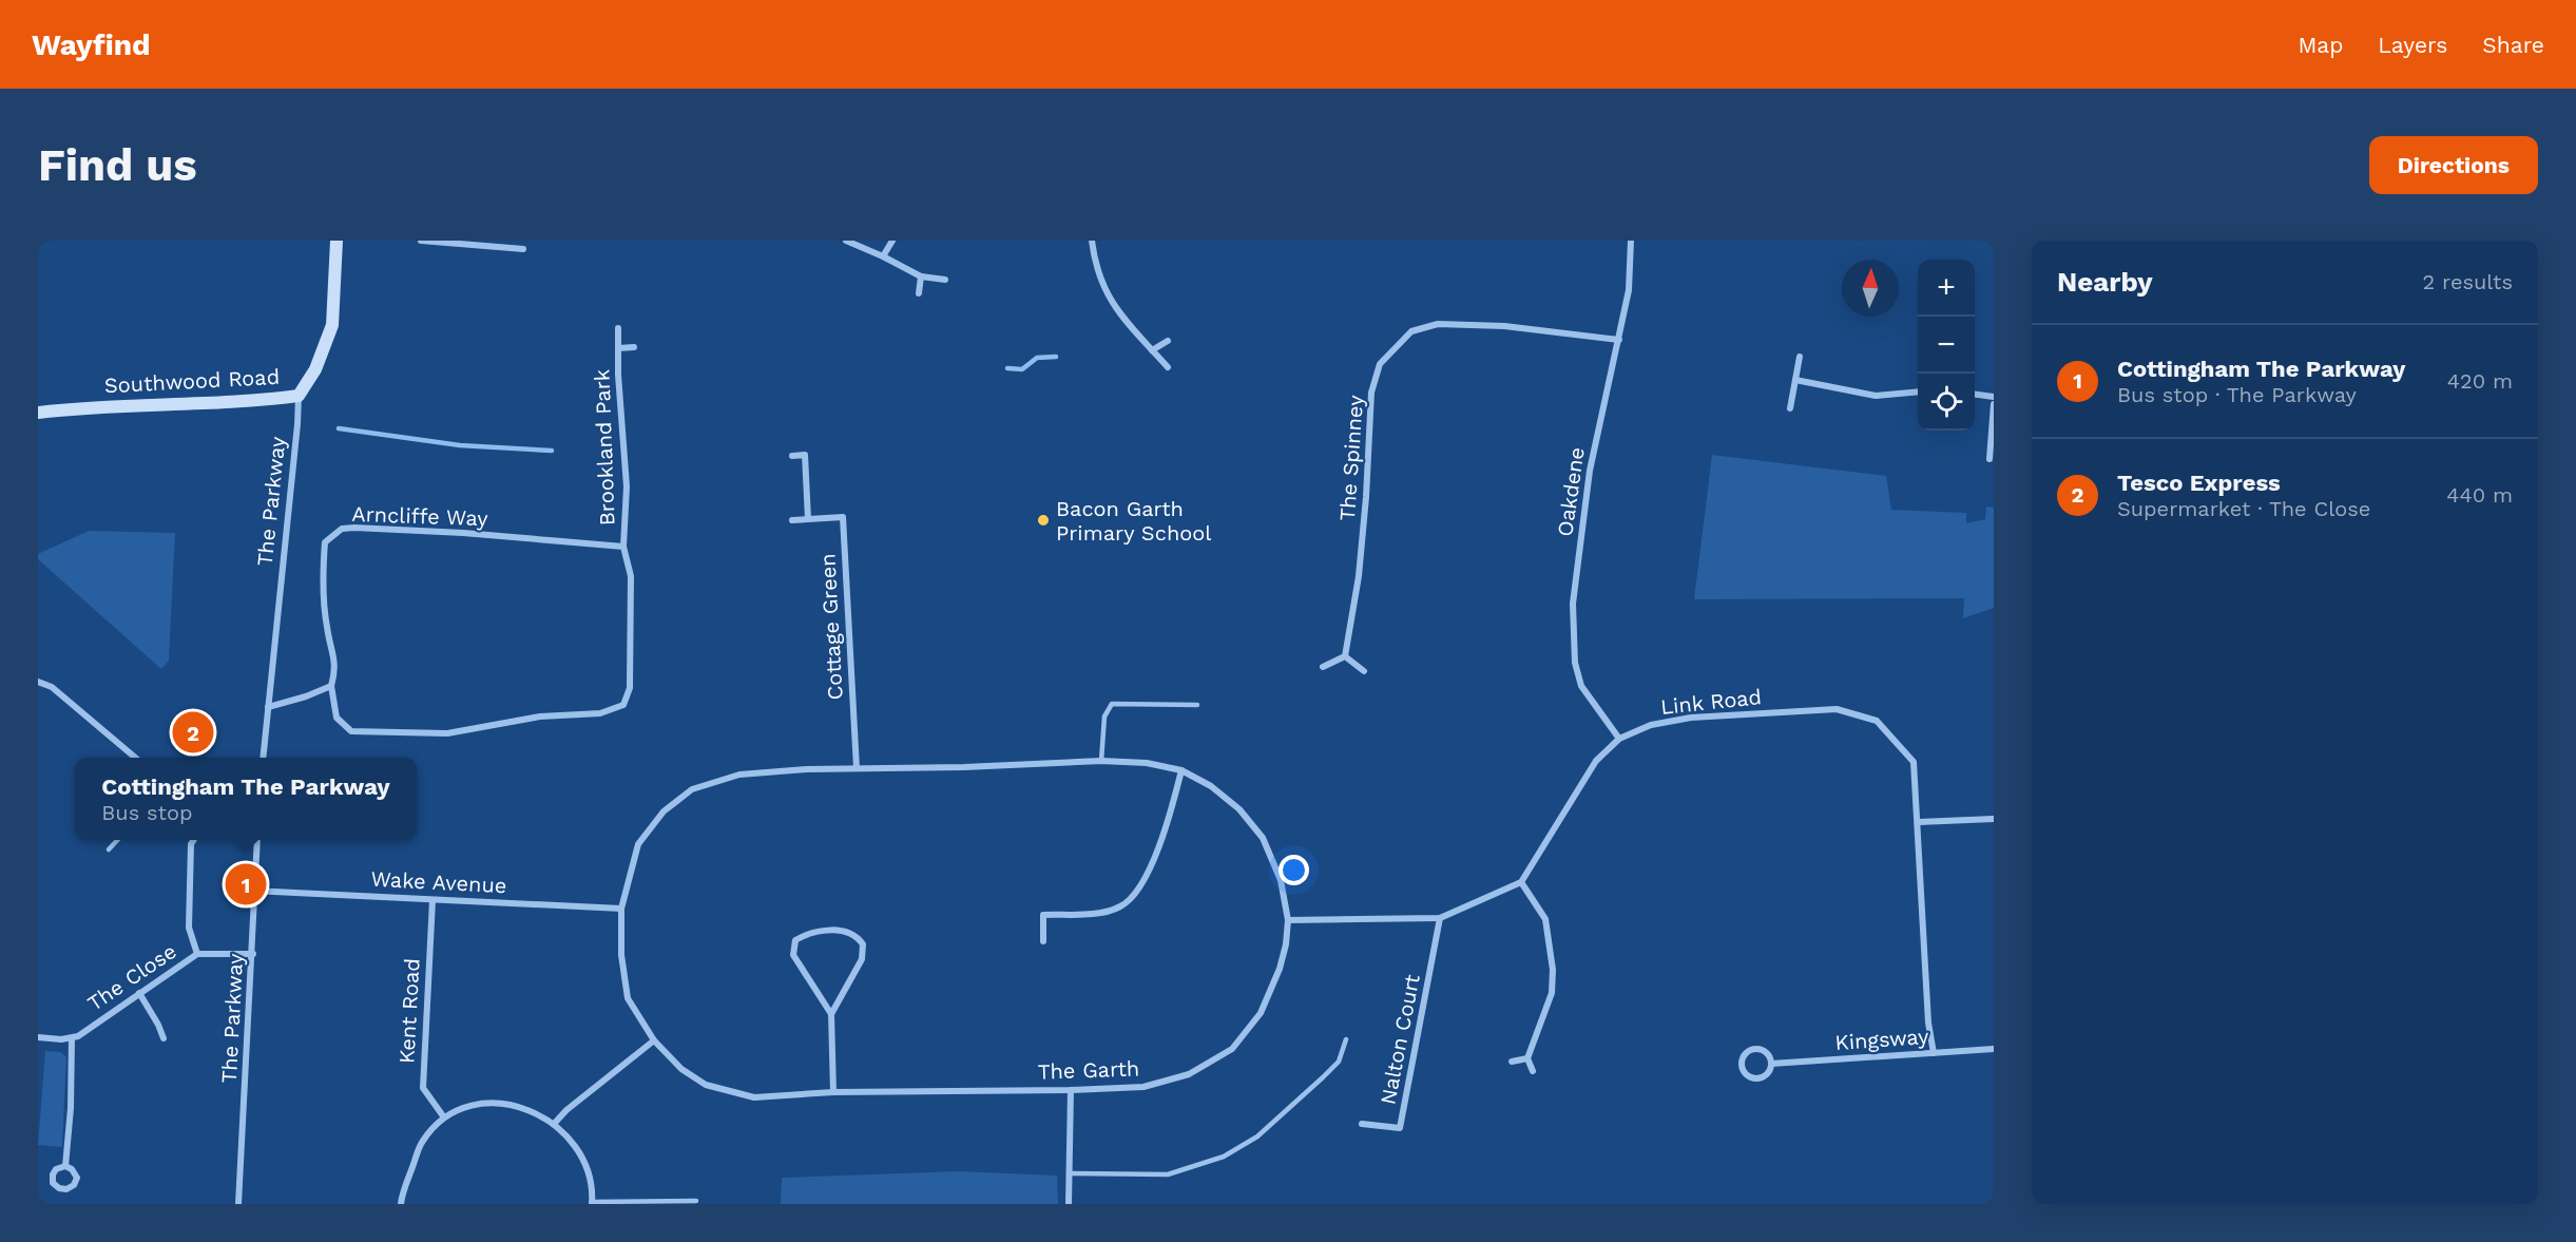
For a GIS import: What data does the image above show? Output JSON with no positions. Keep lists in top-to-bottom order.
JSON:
{
  "streets": {
    "street": [
      "Southwood Road",
      "Brookland Park",
      "The Spinney",
      "Oakdene",
      "The Parkway",
      "Arncliffe Way",
      "Cottage Green",
      "Link Road",
      "Wake Avenue",
      "The Close",
      "Kent Road",
      "Nalton Court",
      "Kingsway",
      "The Garth"
    ]
  },
  "crossings": [
    ["Southwood Road", "The Parkway"],
    ["Brookland Park", "Arncliffe Way"],
    ["The Spinney", "Oakdene"],
    ["Oakdene", "Link Road"],
    ["The Parkway", "Wake Avenue"],
    ["The Parkway", "The Close"],
    ["Cottage Green", "The Garth"],
    ["Link Road", "Kingsway"],
    ["Wake Avenue", "Kent Road"],
    ["Wake Avenue", "The Garth"]
  ],
  "places": ["Bacon Garth Primary School"],
  "north": "top",
  "page": {
    "header": "Wayfind",
    "nav": ["Map", "Layers", "Share"],
    "buttons": "Directions",
    "title": "Find us",
    "heading": ["Nearby", "2 results"],
    "map_buttons": ["+", "−"],
    "list": [
      {
        "mark": "1",
        "name": "Cottingham The Parkway",
        "note": "Bus stop · The Parkway",
        "value": "420 m"
      },
      {
        "mark": "2",
        "name": "Tesco Express",
        "note": "Supermarket · The Close",
        "value": "440 m"
      }
    ],
    "pins": ["2", "1"],
    "popup": ["Cottingham The Parkway", "Bus stop"]
  }
}
